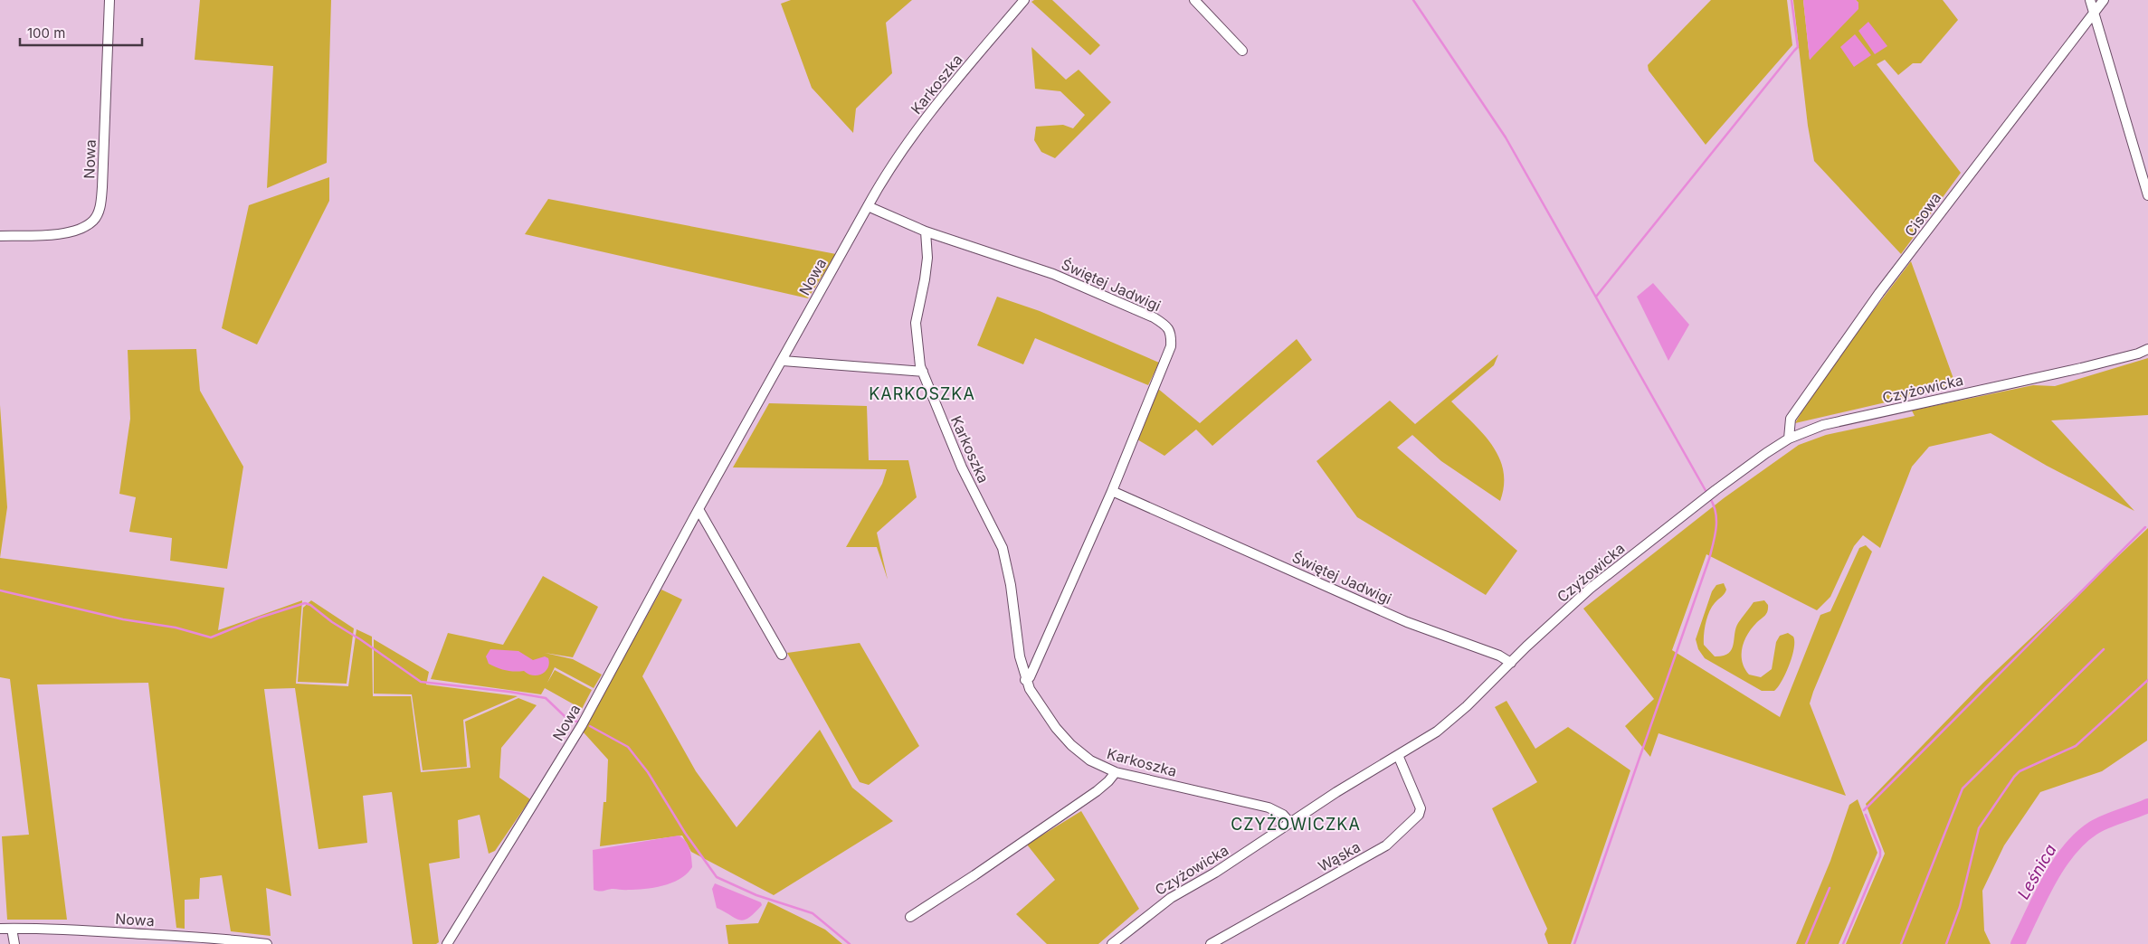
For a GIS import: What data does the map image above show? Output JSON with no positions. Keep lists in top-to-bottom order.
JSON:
{
  "streets": {
    "street": [
      "Karkoszka",
      "Nowa",
      "Cisowa",
      "Świętej Jadwigi",
      "Czyżowicka",
      "Wąska"
    ]
  },
  "crossings": [
    ["Karkoszka", "Nowa"],
    ["Karkoszka", "Świętej Jadwigi"],
    ["Karkoszka", "Czyżowicka"],
    ["Cisowa", "Czyżowicka"],
    ["Świętej Jadwigi", "Czyżowicka"],
    ["Czyżowicka", "Wąska"]
  ],
  "districts": ["KARKOSZKA", "CZYŻOWICZKA"],
  "water": ["Leśnica"],
  "scale_bar": "100 m"
}
